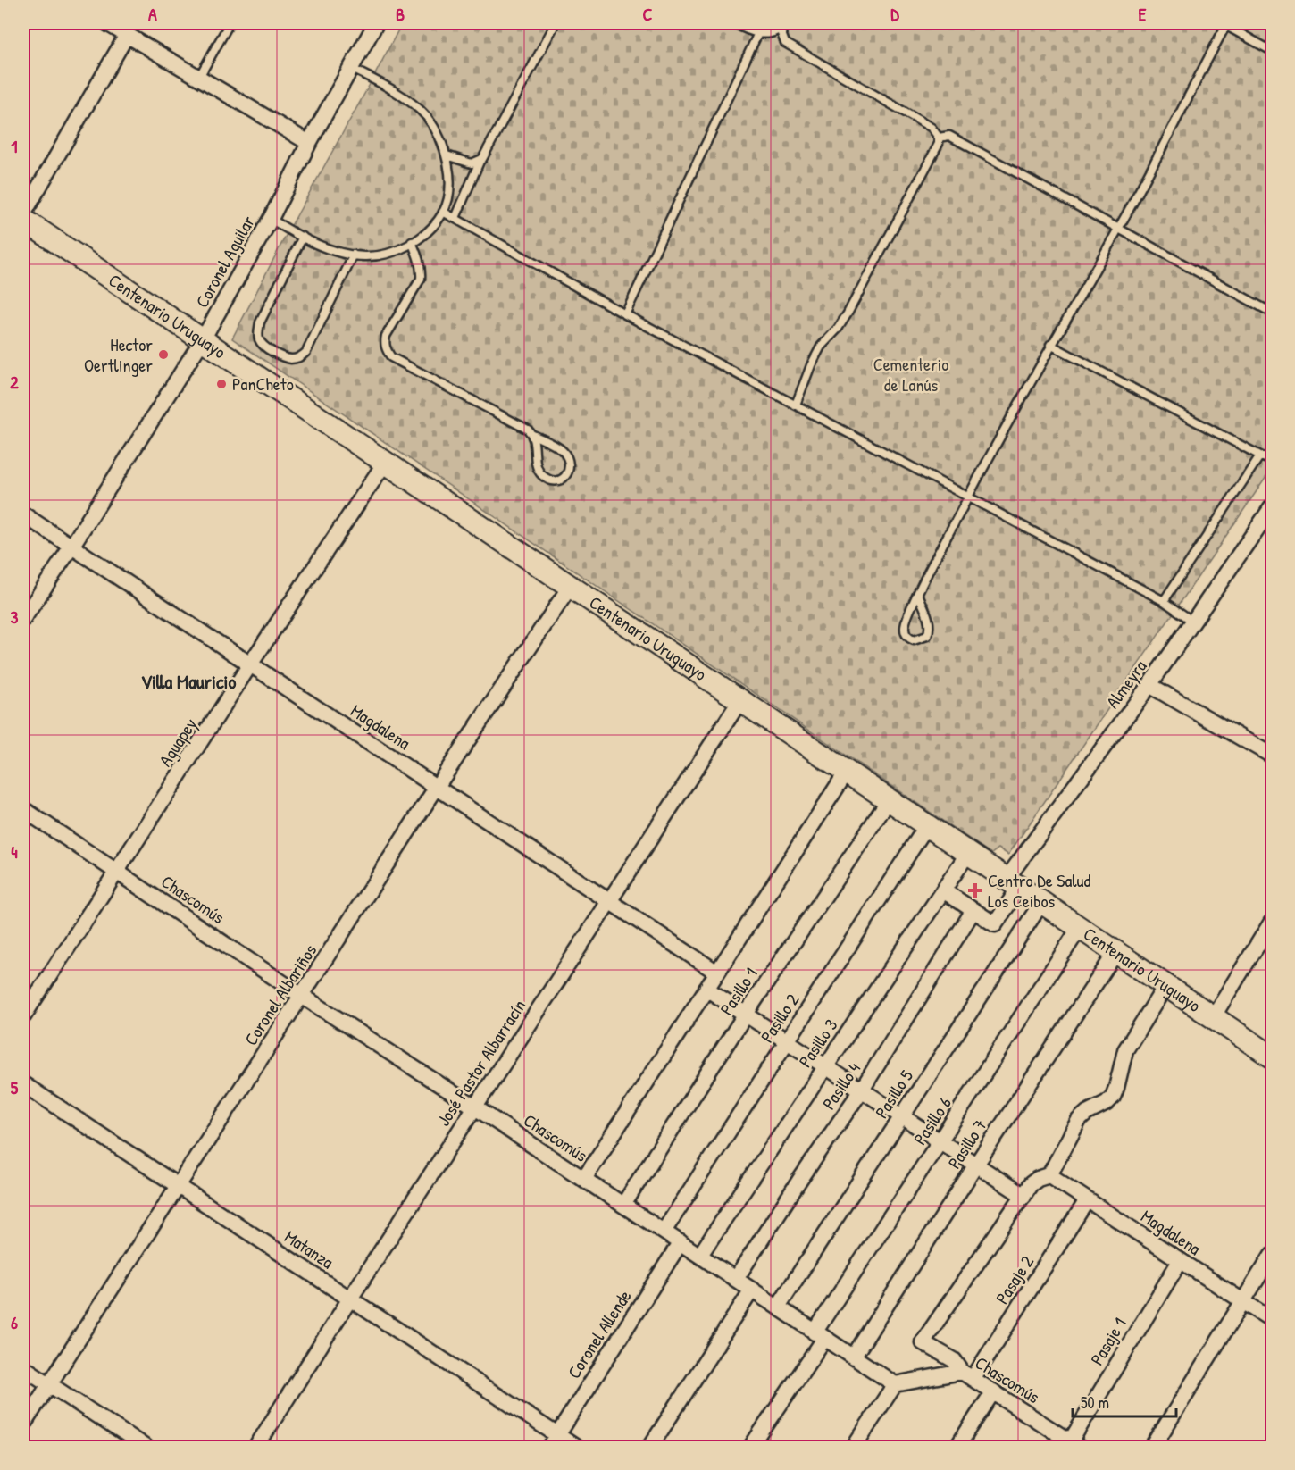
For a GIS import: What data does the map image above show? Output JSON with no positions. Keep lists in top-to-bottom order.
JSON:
{
  "streets": {
    "main road": ["Centenario Uruguayo"],
    "street": [
      "Coronel Aguilar",
      "Almeyra",
      "Magdalena",
      "Aguapey",
      "Chascomús",
      "Pasillo 1",
      "Coronel Albariños",
      "Pasillo 2",
      "Pasillo 3",
      "José Pastor Albarracín",
      "Pasillo 4",
      "Pasillo 5",
      "Pasillo 6",
      "Pasillo 7",
      "Matanza",
      "Pasaje 2",
      "Coronel Allende",
      "Pasaje 1"
    ]
  },
  "crossings": [
    ["Coronel Aguilar", "Centenario Uruguayo"],
    ["Coronel Aguilar", "Magdalena"],
    ["Centenario Uruguayo", "Almeyra"],
    ["Centenario Uruguayo", "Aguapey"],
    ["Centenario Uruguayo", "Pasillo 1"],
    ["Centenario Uruguayo", "Coronel Albariños"],
    ["Centenario Uruguayo", "Pasillo 2"],
    ["Centenario Uruguayo", "Pasillo 3"],
    ["Centenario Uruguayo", "José Pastor Albarracín"],
    ["Centenario Uruguayo", "Pasillo 5"],
    ["Centenario Uruguayo", "Pasillo 6"],
    ["Centenario Uruguayo", "Pasillo 7"],
    ["Almeyra", "Pasillo 4"],
    ["Magdalena", "Aguapey"],
    ["Magdalena", "Coronel Albariños"],
    ["Magdalena", "José Pastor Albarracín"],
    ["Magdalena", "Pasaje 2"],
    ["Magdalena", "Pasaje 1"],
    ["Aguapey", "Chascomús"],
    ["Chascomús", "Pasillo 1"],
    ["Chascomús", "Coronel Albariños"],
    ["Chascomús", "Pasillo 2"],
    ["Chascomús", "Pasillo 3"],
    ["Chascomús", "José Pastor Albarracín"],
    ["Chascomús", "Pasillo 4"],
    ["Chascomús", "Pasillo 5"],
    ["Chascomús", "Pasillo 6"],
    ["Chascomús", "Pasillo 7"],
    ["Chascomús", "Pasaje 2"],
    ["Chascomús", "Coronel Allende"],
    ["Chascomús", "Pasaje 1"],
    ["Coronel Albariños", "Matanza"],
    ["José Pastor Albarracín", "Matanza"],
    ["Matanza", "Coronel Allende"]
  ],
  "districts": ["Villa Mauricio"],
  "parks": ["Cementerio de Lanús"],
  "places": {
    "other": ["Hector Oertlinger", "PanCheto"],
    "health": ["Centro De Salud Los Ceibos"]
  },
  "scale_bar": "50 m",
  "grid": {
    "columns": [
      "A",
      "B",
      "C",
      "D",
      "E"
    ],
    "rows": [
      "1",
      "2",
      "3",
      "4",
      "5",
      "6"
    ]
  }
}
